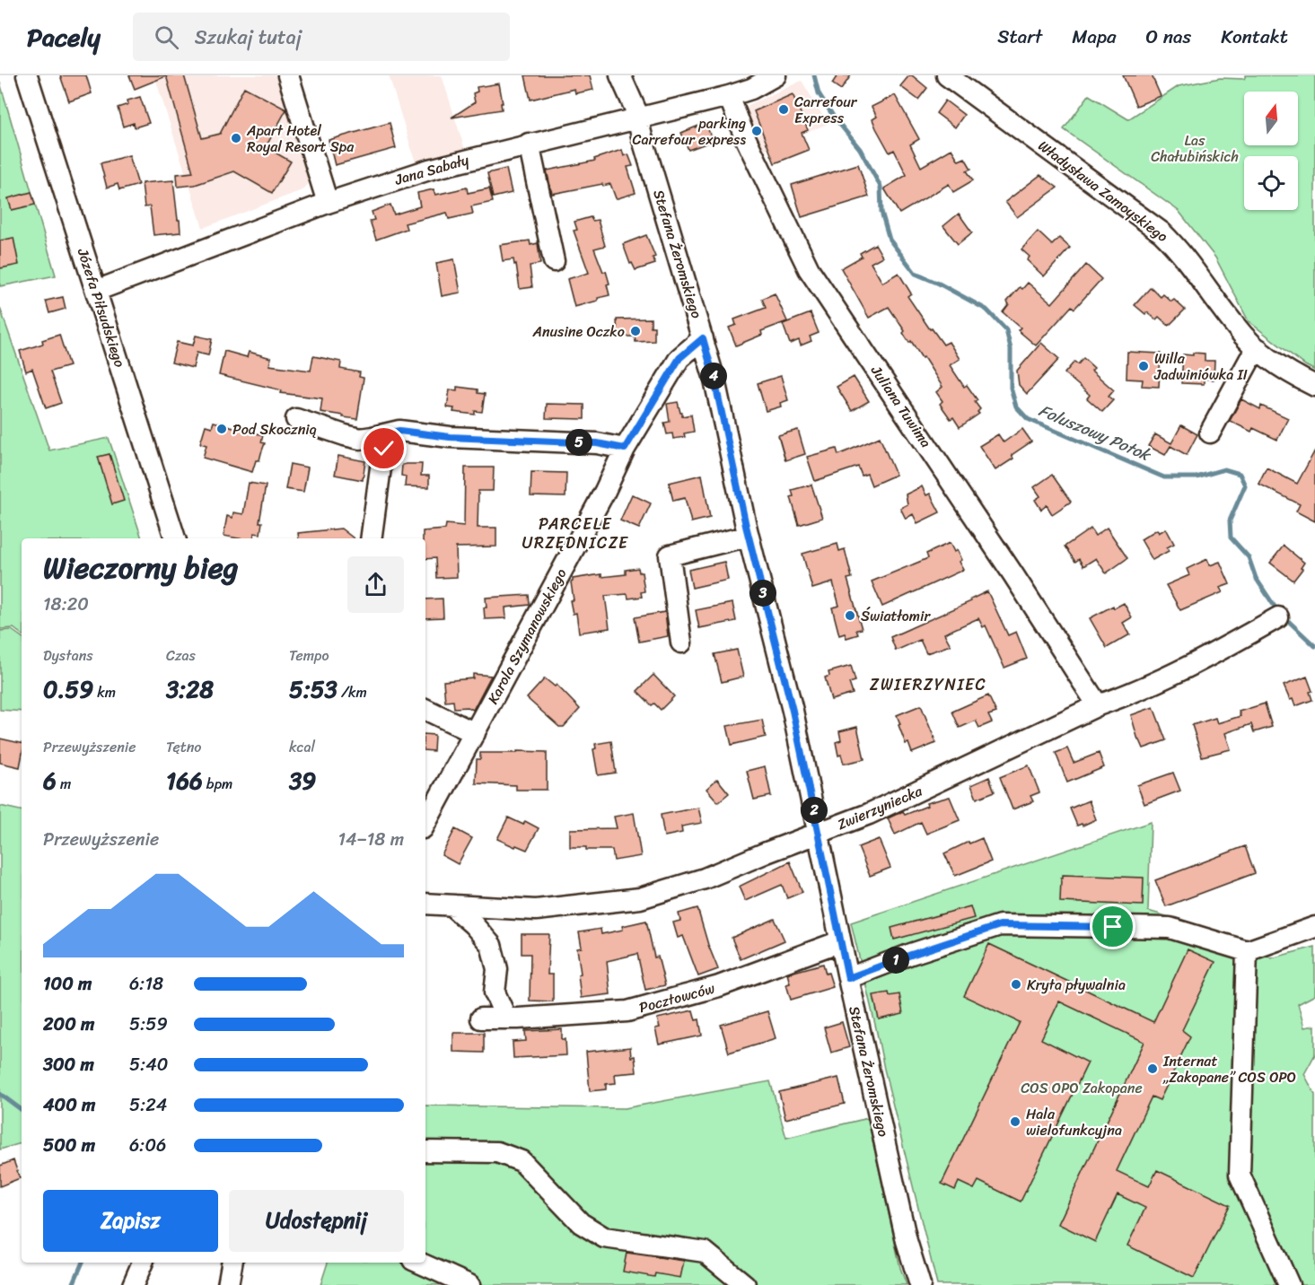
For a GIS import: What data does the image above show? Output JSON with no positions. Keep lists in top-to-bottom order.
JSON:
{
  "streets": {
    "street": [
      "Jana Sabały",
      "Władysława Zamoyskiego",
      "Stefana Żeromskiego",
      "Józefa Piłsudskiego",
      "Juliana Tuwima",
      "Karola Szymanowskiego",
      "Zwierzyniecka",
      "Pocztowców"
    ]
  },
  "crossings": [
    ["Jana Sabały", "Stefana Żeromskiego"],
    ["Jana Sabały", "Józefa Piłsudskiego"],
    ["Jana Sabały", "Juliana Tuwima"],
    ["Stefana Żeromskiego", "Karola Szymanowskiego"],
    ["Stefana Żeromskiego", "Zwierzyniecka"],
    ["Stefana Żeromskiego", "Pocztowców"],
    ["Juliana Tuwima", "Zwierzyniecka"]
  ],
  "districts": ["PARCELE URZĘDNICZE", "ZWIERZYNIEC"],
  "water": ["Foluszowy Potok"],
  "parks": ["Las Chałubińskich", "COS OPO Zakopane"],
  "places": [
    "Carrefour Express",
    "parking Carrefour express",
    "Apart Hotel Royal Resort Spa",
    "Anusine Oczko",
    "Willa Jadwiniówka II",
    "Pod Skocznią",
    "Światłomir",
    "Kryta pływalnia",
    "Internat „Zakopane” COS OPO",
    "Hala wielofunkcyjna"
  ],
  "north": "top",
  "page": {
    "header": "Pacely",
    "search": "Szukaj tutaj",
    "nav": [
      "Start",
      "Mapa",
      "O nas",
      "Kontakt"
    ],
    "pins": [
      "4",
      "5",
      "3",
      "2",
      "1"
    ],
    "heading": ["Wieczorny bieg", "18:20"],
    "stats": [
      ["Dystans", "0.59 km"],
      ["Czas", "3:28"],
      ["Tempo", "5:53 /km"],
      ["Przewyższenie", "6 m"],
      ["Tętno", "166 bpm"],
      ["kcal", "39"]
    ],
    "chart": ["Przewyższenie", "14–18 m"],
    "list": [
      {
        "name": "100 m",
        "note": "6:18"
      },
      {
        "name": "200 m",
        "note": "5:59"
      },
      {
        "name": "300 m",
        "note": "5:40"
      },
      {
        "name": "400 m",
        "note": "5:24"
      },
      {
        "name": "500 m",
        "note": "6:06"
      }
    ],
    "buttons": ["Zapisz", "Udostępnij"]
  }
}
